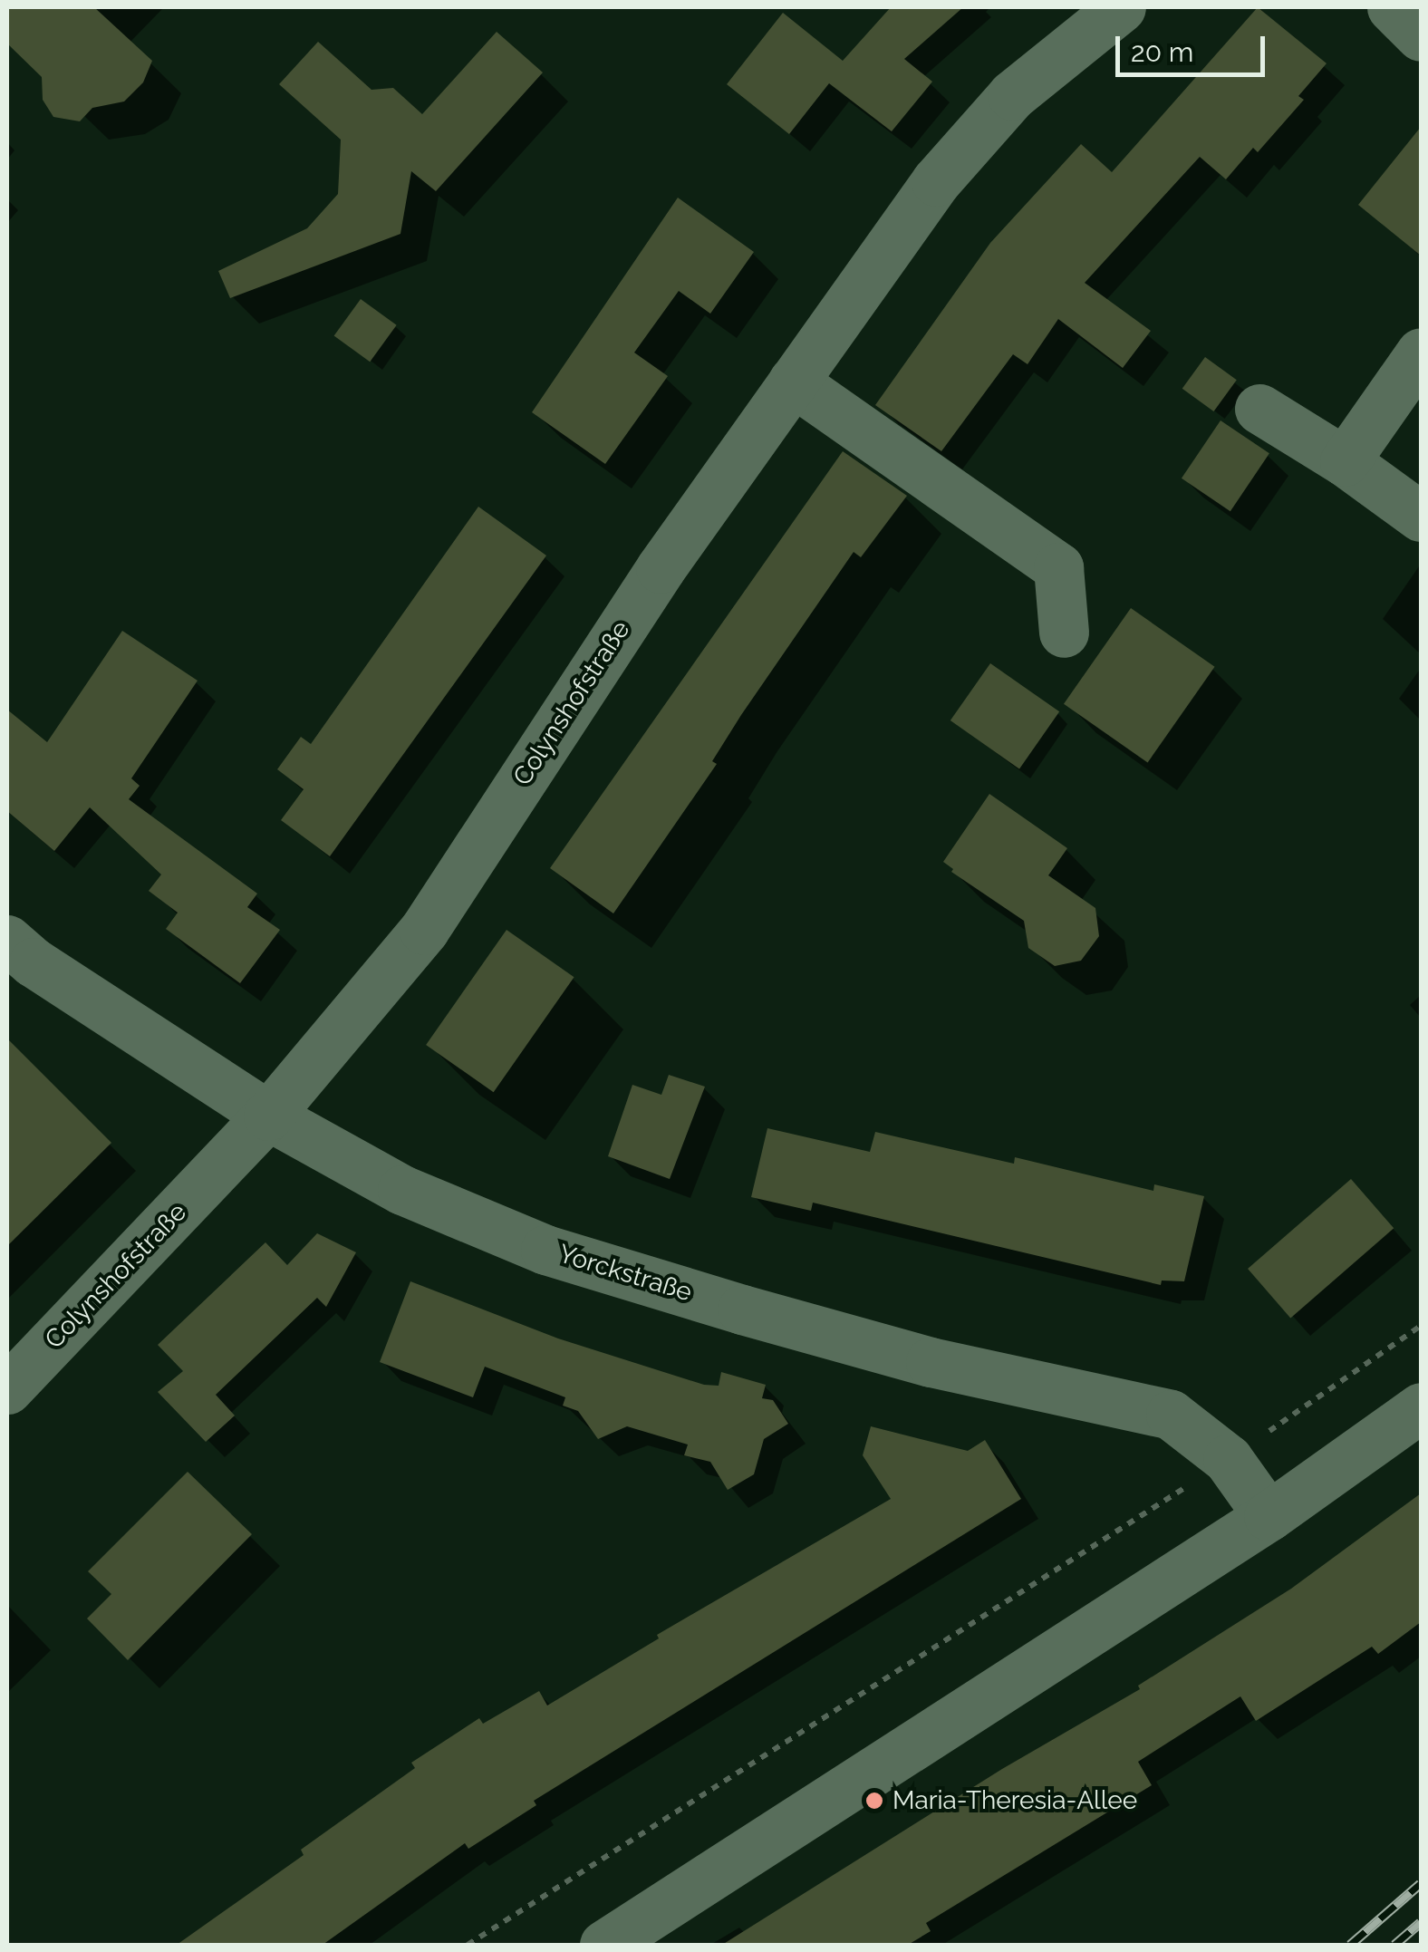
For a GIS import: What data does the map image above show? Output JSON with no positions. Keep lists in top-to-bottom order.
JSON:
{
  "streets": {
    "street": ["Colynshofstraße", "Yorckstraße"]
  },
  "crossings": [
    ["Colynshofstraße", "Yorckstraße"]
  ],
  "places": ["Maria-Theresia-Allee"],
  "scale_bar": "20 m"
}
